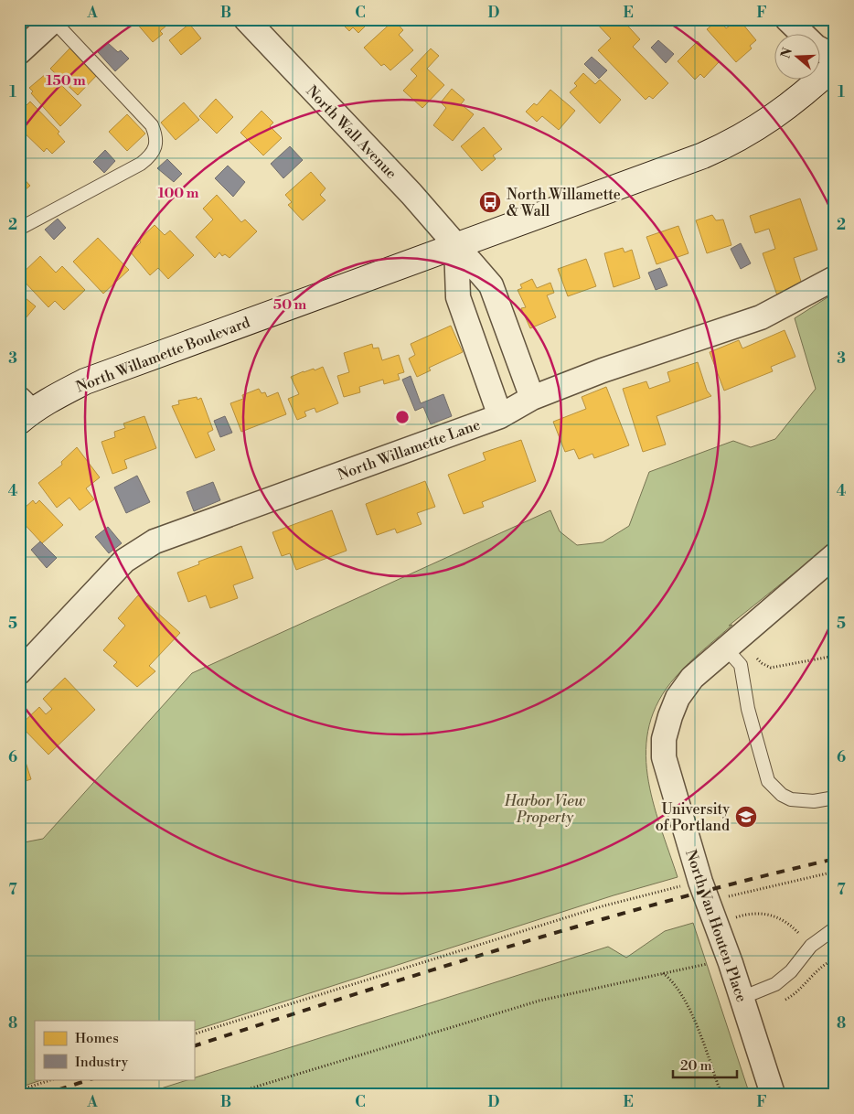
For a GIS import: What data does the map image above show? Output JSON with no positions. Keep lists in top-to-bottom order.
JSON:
{
  "streets": {
    "main road": ["North Willamette Boulevard"],
    "street": ["North Wall Avenue", "North Willamette Lane", "North Van Houten Place"]
  },
  "crossings": [
    ["North Wall Avenue", "North Willamette Boulevard"],
    ["North Wall Avenue", "North Willamette Lane"]
  ],
  "parks": ["Harbor View Property"],
  "places": {
    "bus stop": ["North Willamette & Wall"],
    "school or university": ["University of Portland"]
  },
  "legend": ["Homes", "Industry"],
  "scale_bar": "20 m",
  "north": "left",
  "grid": {
    "columns": [
      "A",
      "B",
      "C",
      "D",
      "E",
      "F"
    ],
    "rows": [
      "1",
      "2",
      "3",
      "4",
      "5",
      "6",
      "7",
      "8"
    ]
  },
  "rings": ["150 m", "100 m", "50 m"]
}
